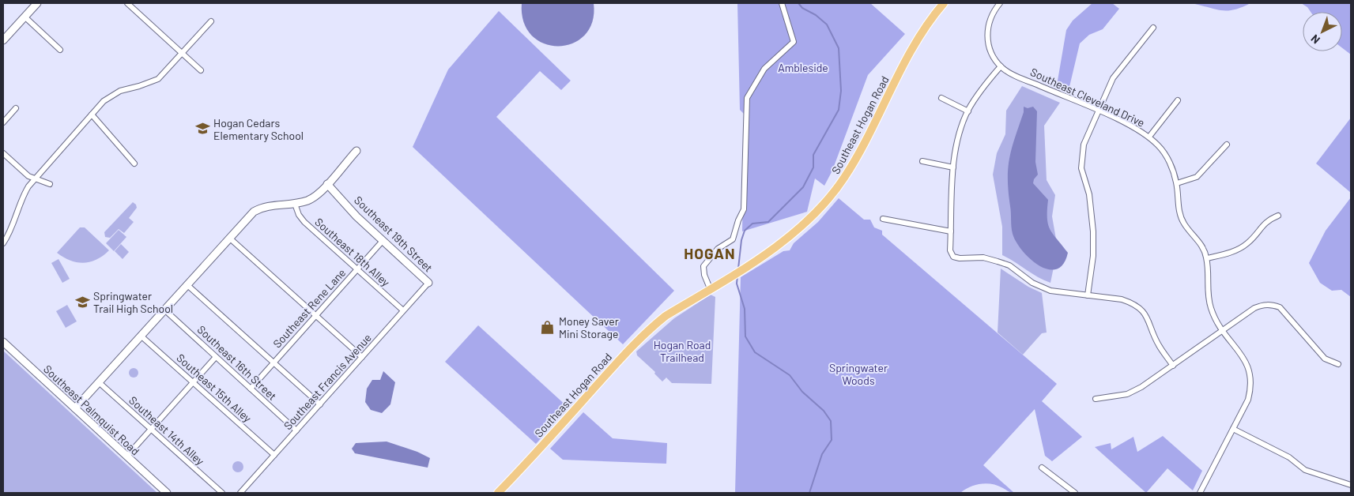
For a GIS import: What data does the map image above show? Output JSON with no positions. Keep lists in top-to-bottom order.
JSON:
{
  "streets": {
    "main road": ["Southeast Hogan Road"],
    "street": [
      "Southeast Cleveland Drive",
      "Southeast 19th Street",
      "Southeast 18th Alley",
      "Southeast Rene Lane",
      "Southeast 16th Street",
      "Southeast Francis Avenue",
      "Southeast 15th Alley",
      "Southeast Palmquist Road",
      "Southeast 14th Alley"
    ]
  },
  "crossings": [
    ["Southeast 19th Street", "Southeast Rene Lane"],
    ["Southeast 19th Street", "Southeast Francis Avenue"],
    ["Southeast 18th Alley", "Southeast Rene Lane"],
    ["Southeast 18th Alley", "Southeast Francis Avenue"],
    ["Southeast Rene Lane", "Southeast 16th Street"],
    ["Southeast 16th Street", "Southeast Francis Avenue"],
    ["Southeast Francis Avenue", "Southeast 15th Alley"]
  ],
  "districts": ["HOGAN"],
  "parks": ["Ambleside", "Hogan Road Trailhead", "Springwater Woods"],
  "places": {
    "school or university": ["Hogan Cedars Elementary School", "Springwater Trail High School"],
    "shop": ["Money Saver Mini Storage"]
  },
  "north": "bottom left"
}
